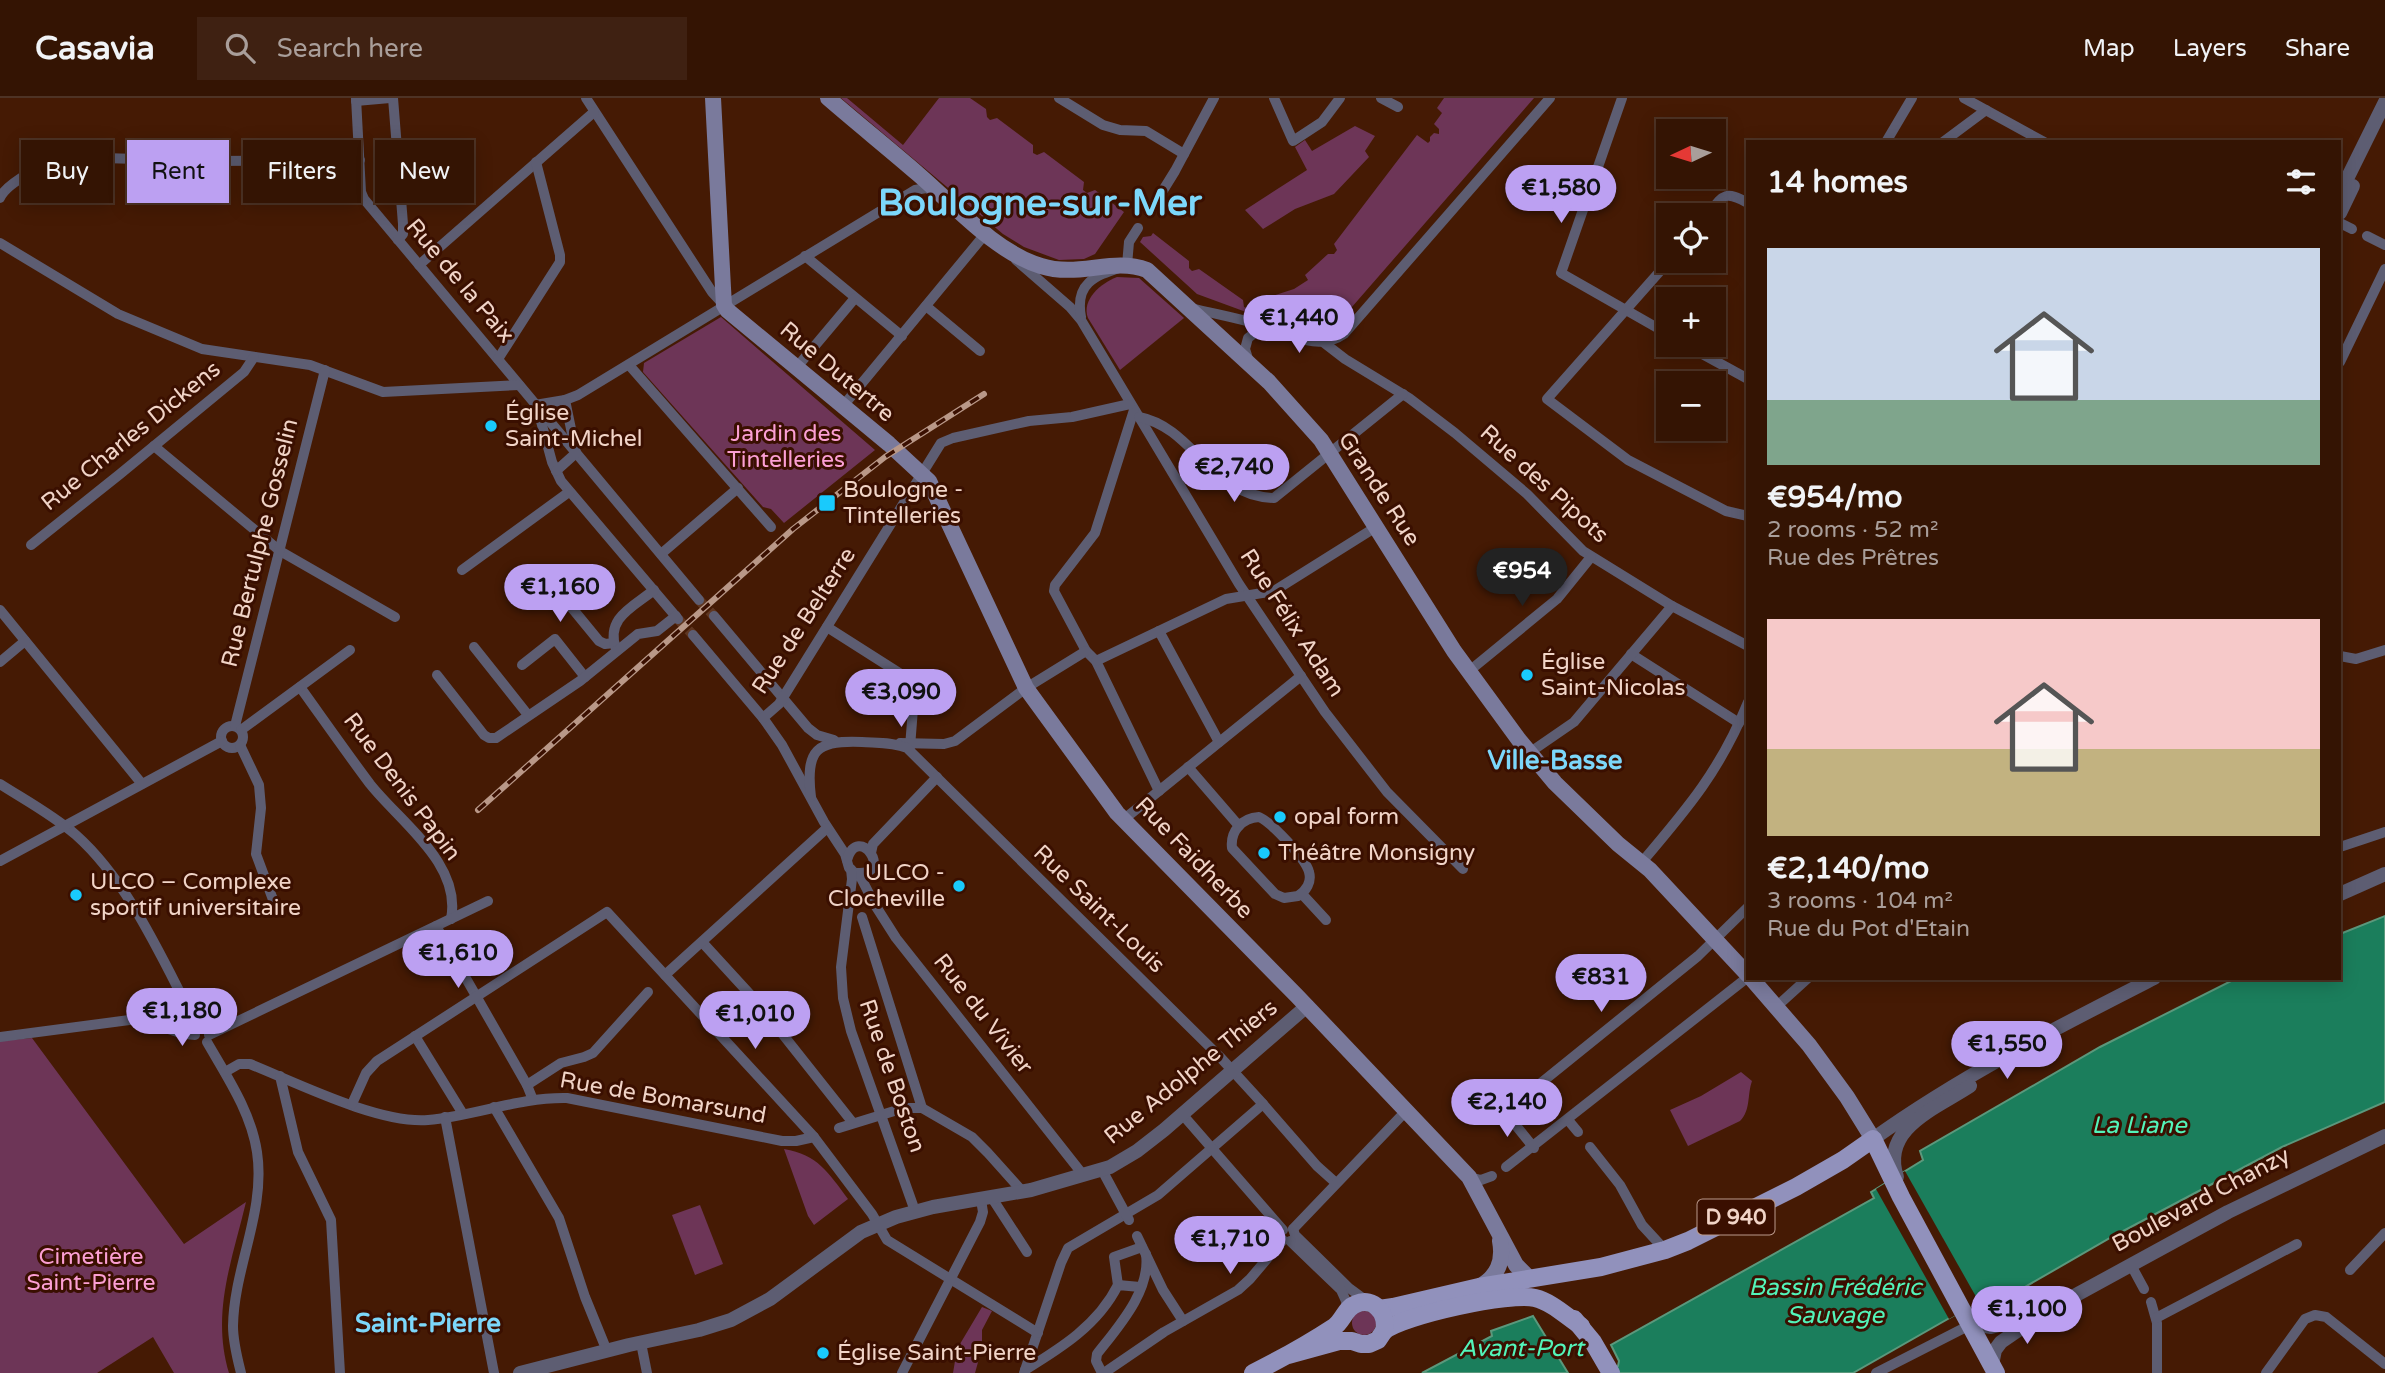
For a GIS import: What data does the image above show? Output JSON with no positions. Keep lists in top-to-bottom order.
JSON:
{
  "streets": {
    "main road": [
      "Rue Dutertre",
      "Grande Rue",
      "Rue Faidherbe",
      "D 940"
    ],
    "street": [
      "Rue de la Paix",
      "Rue Charles Dickens",
      "Rue des Pipots",
      "Rue Bertulphe Gosselin",
      "Rue de Belterre",
      "Rue Félix Adam",
      "Rue Denis Papin",
      "Rue Saint-Louis",
      "Rue du Vivier",
      "Rue Adolphe Thiers",
      "Rue de Boston",
      "Rue de Bomarsund",
      "Boulevard Chanzy"
    ]
  },
  "crossings": [
    ["Rue Dutertre", "Rue de Belterre"],
    ["Rue Dutertre", "Rue Faidherbe"],
    ["Rue des Pipots", "Grande Rue"],
    ["Grande Rue", "Rue Félix Adam"],
    ["Grande Rue", "D 940"],
    ["Rue de Belterre", "Rue Félix Adam"],
    ["Rue de Belterre", "Rue Faidherbe"],
    ["Rue de Belterre", "Rue du Vivier"],
    ["Rue Faidherbe", "Rue Adolphe Thiers"],
    ["Rue Faidherbe", "D 940"],
    ["Rue Saint-Louis", "Rue Adolphe Thiers"],
    ["Rue du Vivier", "Rue Adolphe Thiers"],
    ["Rue du Vivier", "Rue de Boston"],
    ["Rue Adolphe Thiers", "Rue de Boston"]
  ],
  "districts": ["Boulogne-sur-Mer", "Ville-Basse", "Saint-Pierre"],
  "water": ["La Liane", "Bassin Frédéric Sauvage", "Avant-Port"],
  "parks": ["Jardin des Tintelleries", "Cimetière Saint-Pierre"],
  "places": {
    "other": [
      "Église Saint-Michel",
      "Église Saint-Nicolas",
      "opal form",
      "Théâtre Monsigny",
      "ULCO - Clocheville",
      "ULCO – Complexe sportif universitaire",
      "Église Saint-Pierre"
    ],
    "transit": ["Boulogne - Tintelleries"]
  },
  "north": "left",
  "page": {
    "header": "Casavia",
    "search": "Search here",
    "nav": ["Map", "Layers", "Share"],
    "map_buttons": ["+", "−"],
    "chip": [
      "Buy",
      "Rent",
      "Filters",
      "New"
    ],
    "heading": "14 homes",
    "price": [
      "€1,580",
      "€1,440",
      "€2,740",
      "€954",
      "€1,160",
      "€3,090",
      "€1,610",
      "€831",
      "€1,180",
      "€1,010",
      "€1,550",
      "€2,140",
      "€1,710",
      "€1,100"
    ],
    "list": [
      {
        "name": "€954/mo",
        "note": "2 rooms · 52 m² · Rue des Prêtres"
      },
      {
        "name": "€2,140/mo",
        "note": "3 rooms · 104 m² · Rue du Pot d'Etain"
      }
    ]
  }
}
